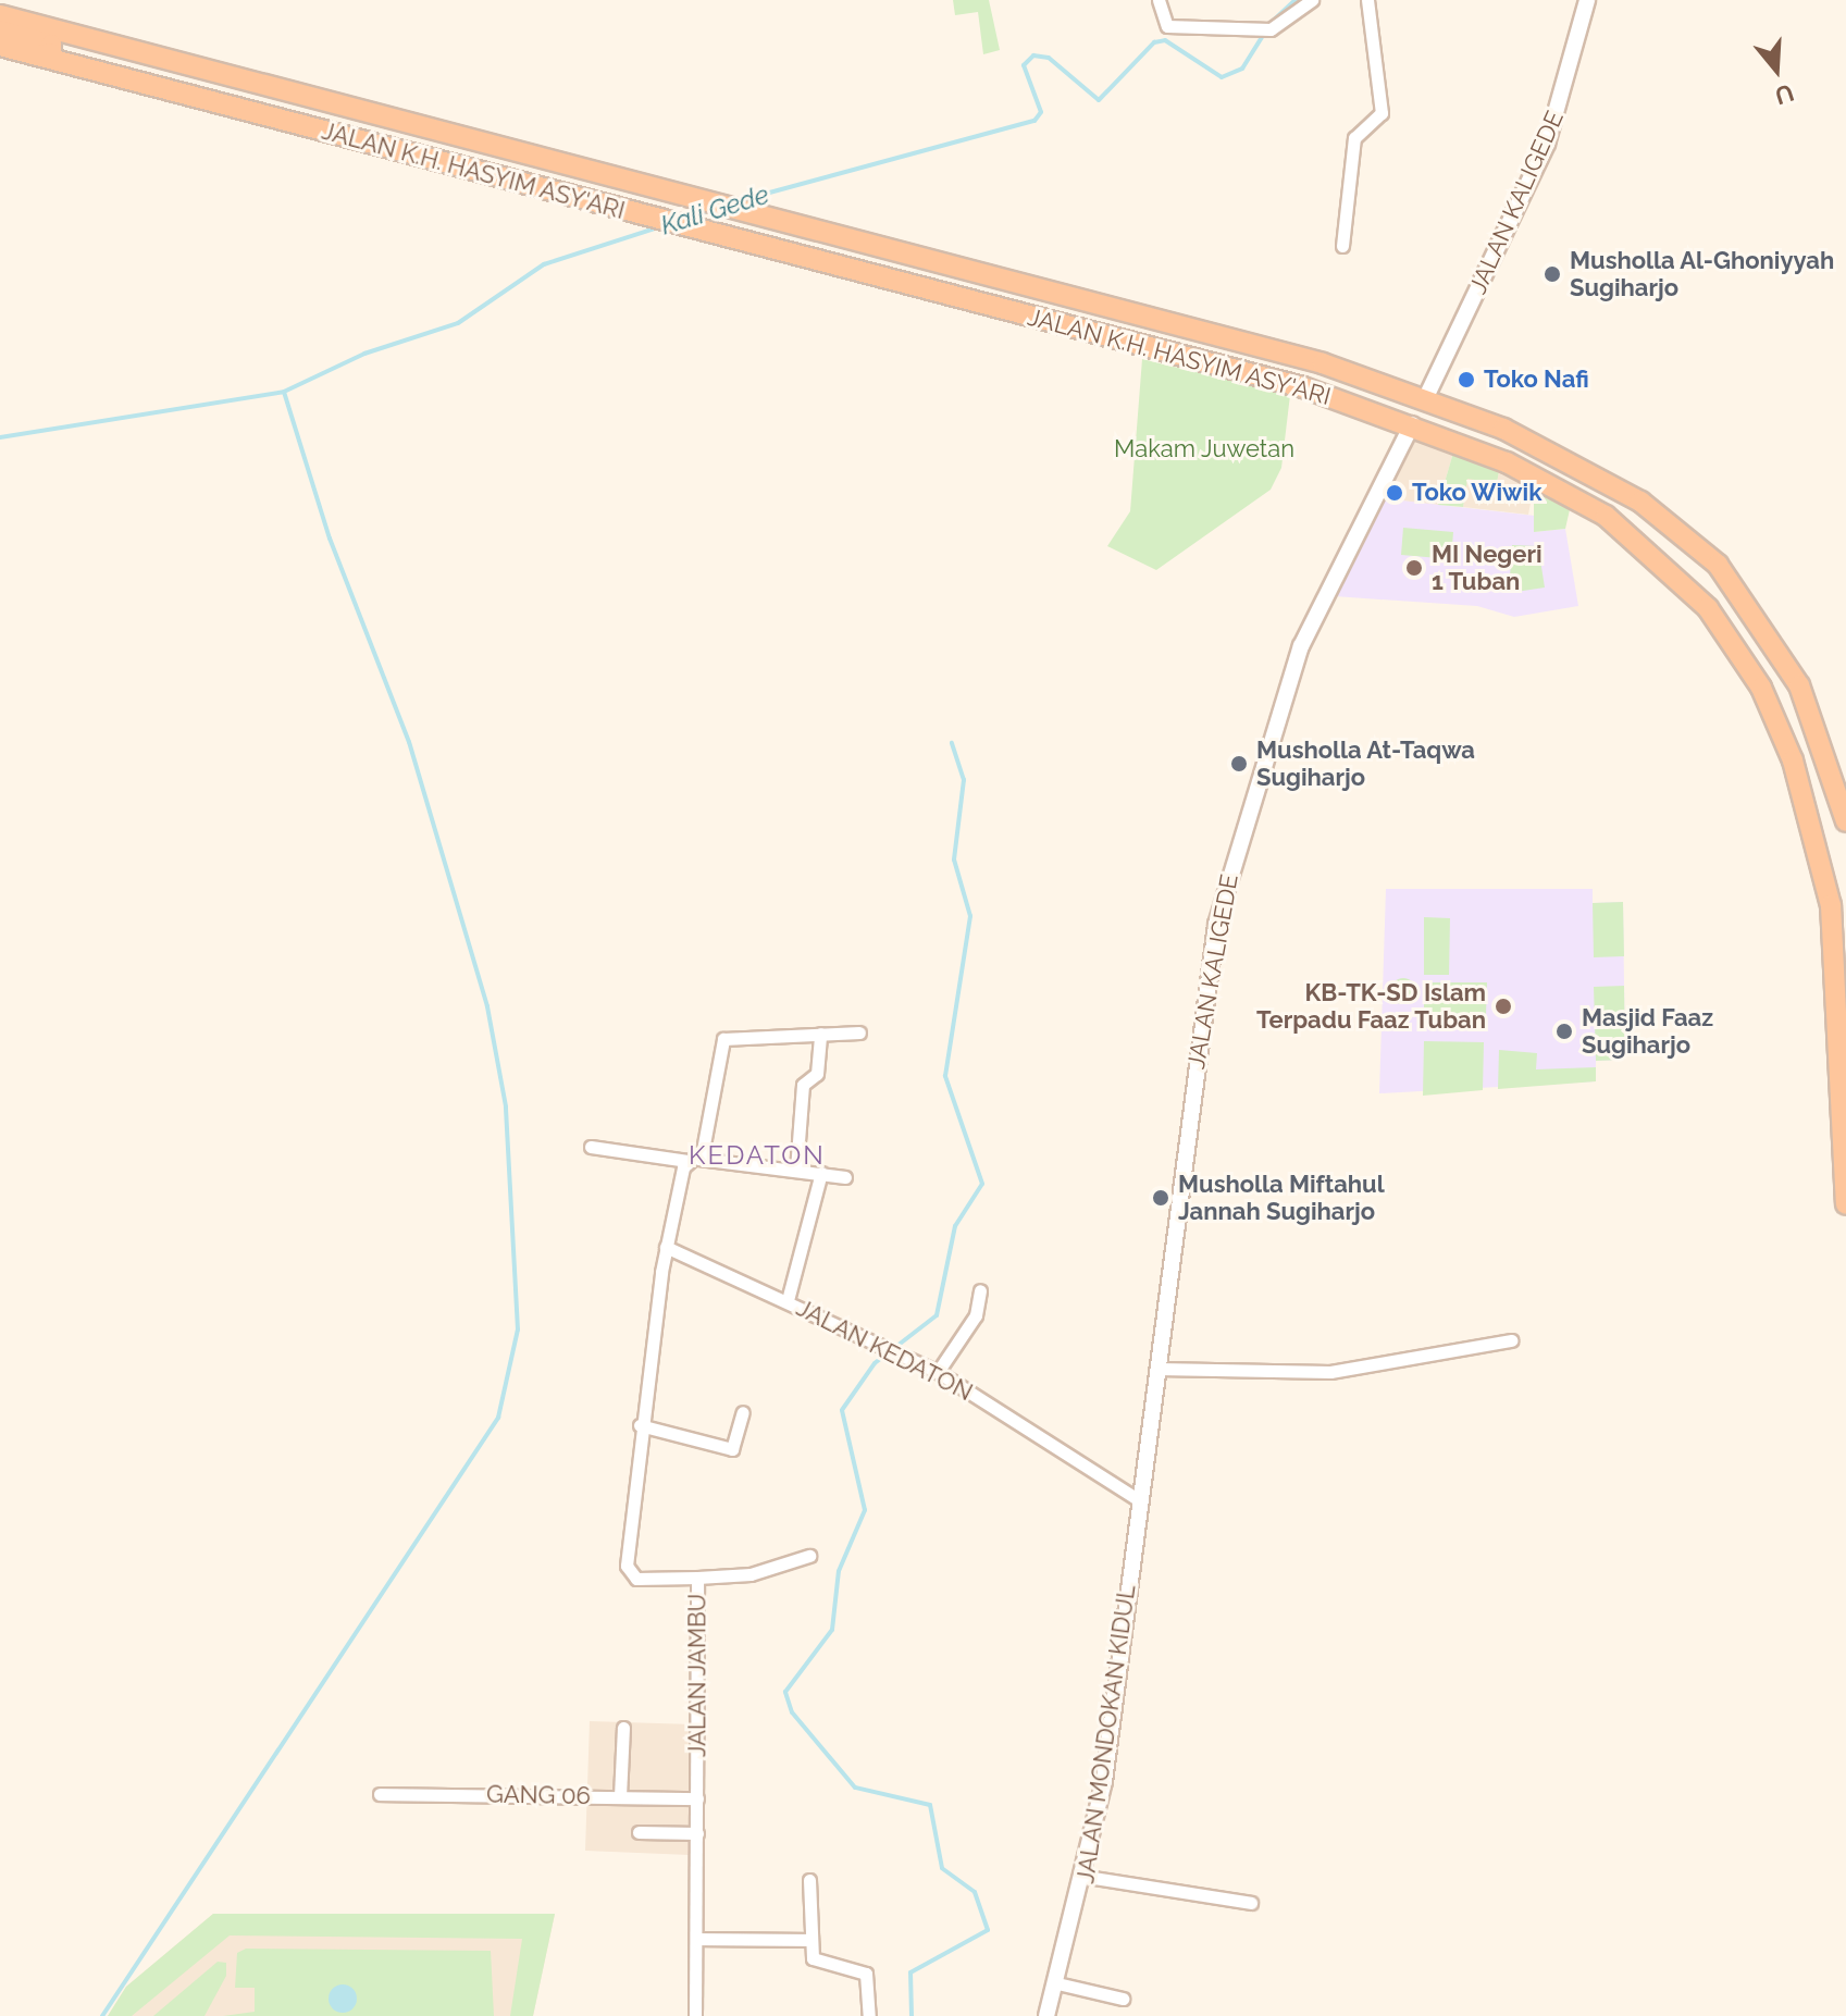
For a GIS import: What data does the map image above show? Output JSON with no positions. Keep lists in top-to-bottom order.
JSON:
{
  "streets": {
    "highway": ["JALAN K.H. HASYIM ASY'ARI"],
    "street": [
      "JALAN KALIGEDE",
      "JALAN KEDATON",
      "JALAN JAMBU",
      "JALAN MONDOKAN KIDUL",
      "GANG 06"
    ]
  },
  "crossings": [
    ["JALAN K.H. HASYIM ASY'ARI", "JALAN KALIGEDE"],
    ["JALAN KALIGEDE", "JALAN KEDATON"],
    ["JALAN KALIGEDE", "JALAN MONDOKAN KIDUL"],
    ["JALAN KEDATON", "JALAN JAMBU"],
    ["JALAN KEDATON", "JALAN MONDOKAN KIDUL"],
    ["JALAN JAMBU", "GANG 06"]
  ],
  "districts": ["KEDATON"],
  "water": ["Kali Gede"],
  "parks": ["Makam Juwetan"],
  "places": [
    "Musholla Al-Ghoniyyah Sugiharjo",
    "Toko Nafi",
    "Toko Wiwik",
    "MI Negeri 1 Tuban",
    "Musholla At-Taqwa Sugiharjo",
    "KB-TK-SD Islam Terpadu Faaz Tuban",
    "Masjid Faaz Sugiharjo",
    "Musholla Miftahul Jannah Sugiharjo"
  ],
  "north": "bottom"
}
